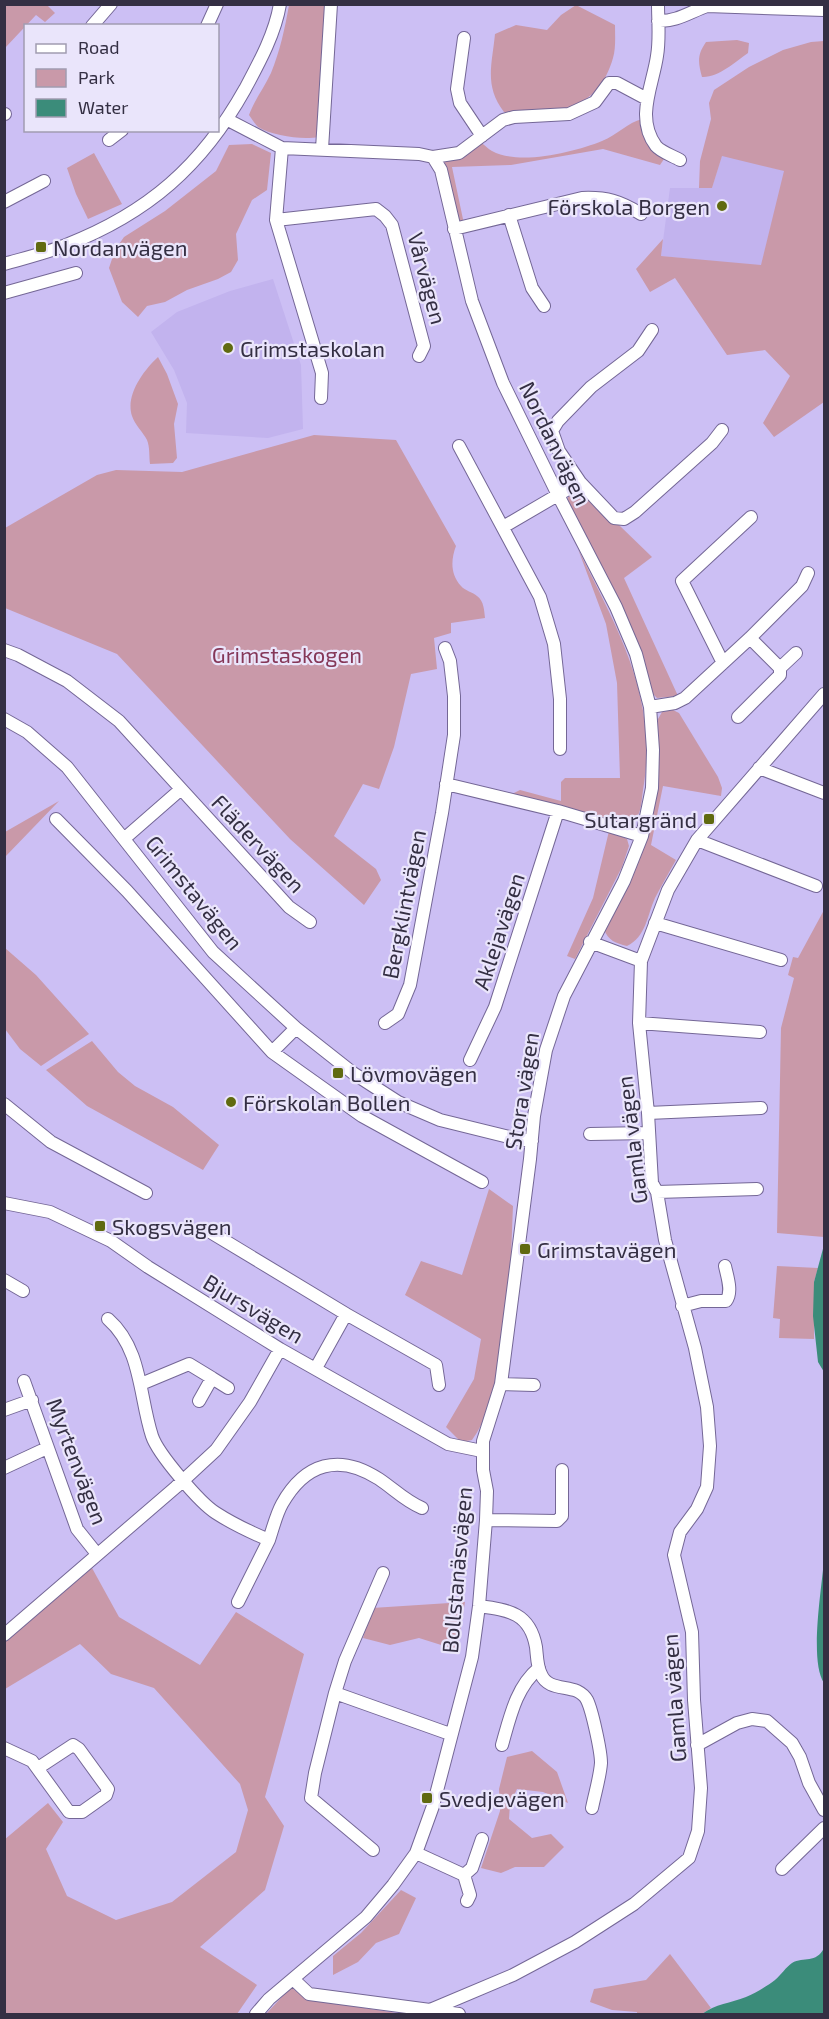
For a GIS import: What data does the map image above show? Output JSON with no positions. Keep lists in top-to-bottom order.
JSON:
{
  "streets": {
    "street": [
      "Vårvägen",
      "Nordanvägen",
      "Flädervägen",
      "Grimstavägen",
      "Bergklintvägen",
      "Aklejavägen",
      "Stora vägen",
      "Gamla vägen",
      "Bjursvägen",
      "Myrtenvägen",
      "Bollstanäsvägen"
    ]
  },
  "crossings": [
    ["Nordanvägen", "Stora vägen"],
    ["Flädervägen", "Grimstavägen"],
    ["Grimstavägen", "Stora vägen"],
    ["Stora vägen", "Bjursvägen"],
    ["Stora vägen", "Bollstanäsvägen"],
    ["Bjursvägen", "Bollstanäsvägen"]
  ],
  "parks": ["Grimstaskogen"],
  "places": {
    "other": ["Förskola Borgen", "Grimstaskolan", "Förskolan Bollen"],
    "transit": [
      "Nordanvägen",
      "Sutargränd",
      "Lövmovägen",
      "Skogsvägen",
      "Grimstavägen",
      "Svedjevägen"
    ]
  },
  "legend": ["Road", "Park", "Water"]
}
